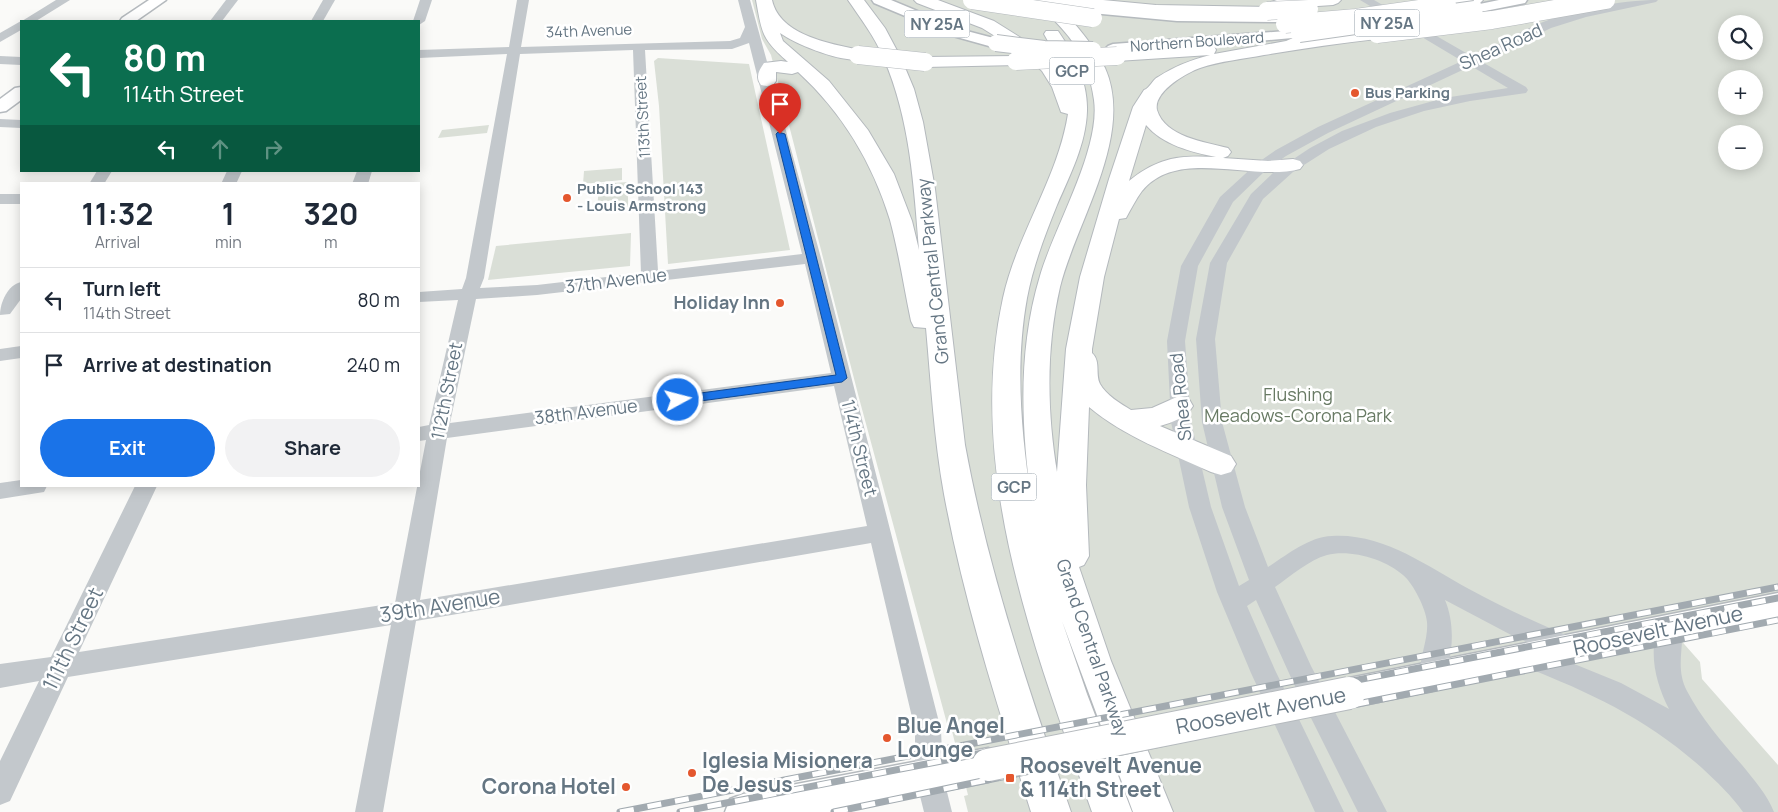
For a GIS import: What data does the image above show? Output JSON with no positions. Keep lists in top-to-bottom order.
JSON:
{
  "streets": {
    "highway": ["GCP", "Grand Central Parkway"],
    "main road": ["NY 25A", "Northern Boulevard", "Roosevelt Avenue"],
    "street": [
      "34th Avenue",
      "Shea Road",
      "113th Street",
      "37th Avenue",
      "112th Street",
      "38th Avenue",
      "114th Street",
      "39th Avenue",
      "111th Street"
    ]
  },
  "crossings": [
    ["34th Avenue", "113th Street"],
    ["34th Avenue", "112th Street"],
    ["34th Avenue", "114th Street"],
    ["113th Street", "37th Avenue"],
    ["37th Avenue", "112th Street"],
    ["37th Avenue", "114th Street"],
    ["112th Street", "38th Avenue"],
    ["112th Street", "39th Avenue"],
    ["38th Avenue", "114th Street"],
    ["114th Street", "39th Avenue"],
    ["114th Street", "Roosevelt Avenue"],
    ["39th Avenue", "111th Street"]
  ],
  "parks": ["Flushing Meadows-Corona Park"],
  "places": {
    "other": [
      "Bus Parking",
      "Public School 143 - Louis Armstrong",
      "Holiday Inn",
      "Blue Angel Lounge",
      "Iglesia Misionera De Jesus",
      "Corona Hotel"
    ],
    "transit": ["Roosevelt Avenue & 114th Street"]
  },
  "page": {
    "map_buttons": ["+", "−"],
    "turn": ["80 m", "114th Street"],
    "eta": [
      "11:32",
      "Arrival",
      "1",
      "min",
      "320",
      "m"
    ],
    "list": [
      {
        "name": "Turn left",
        "note": "114th Street",
        "value": "80 m"
      },
      {
        "name": "Arrive at destination",
        "value": "240 m"
      }
    ],
    "buttons": ["Exit", "Share"]
  }
}
